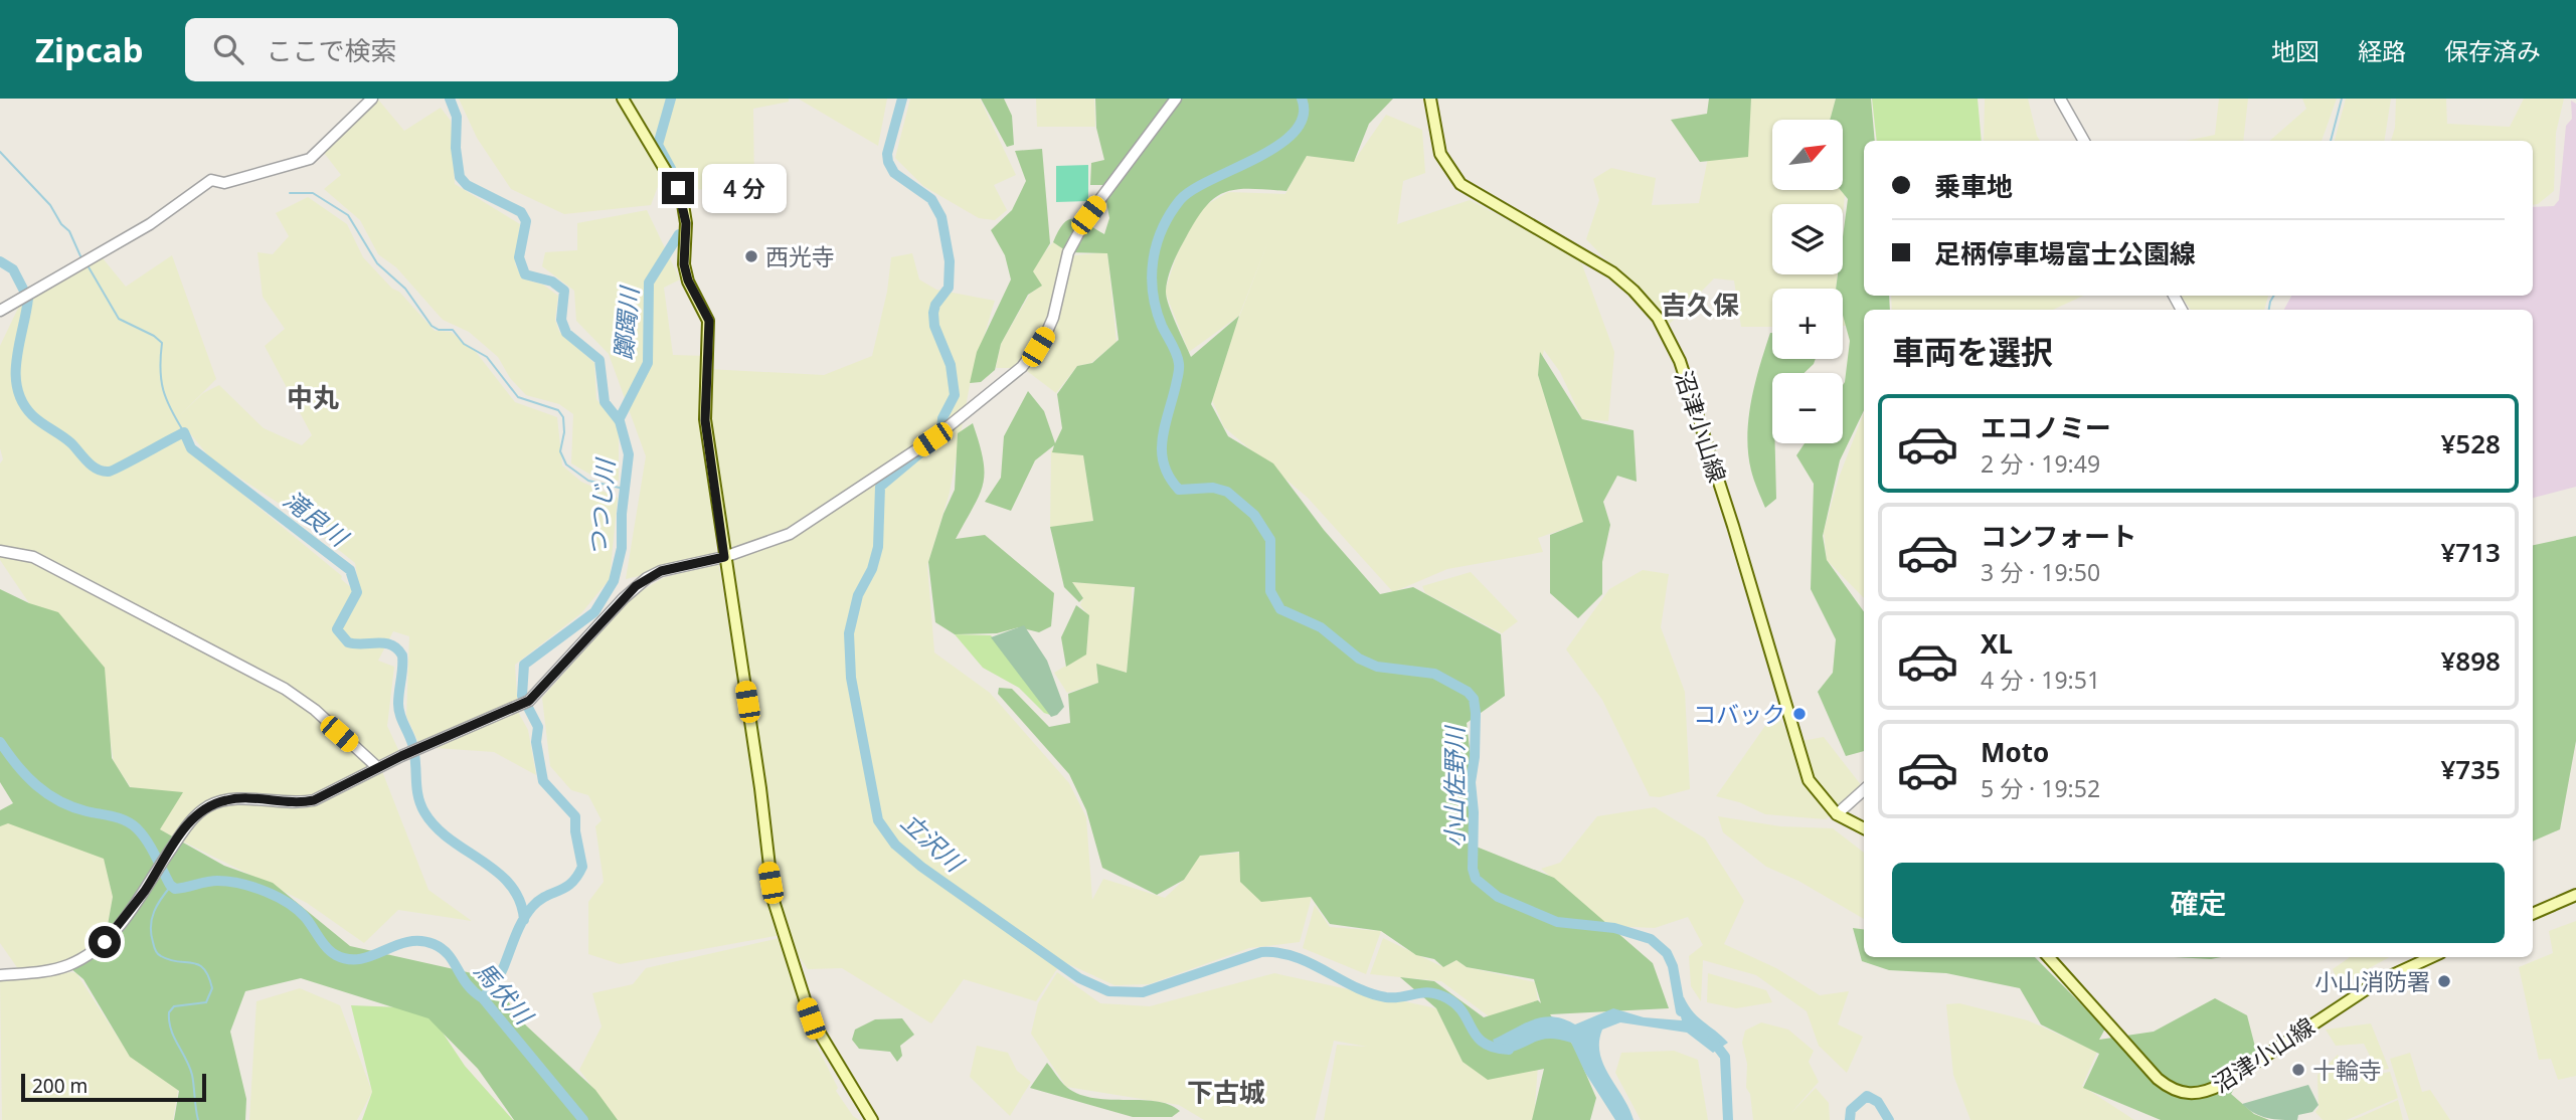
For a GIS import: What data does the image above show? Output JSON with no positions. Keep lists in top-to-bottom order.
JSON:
{
  "streets": {
    "main road": ["沼津小山線"]
  },
  "districts": ["吉久保", "中丸", "下古城"],
  "water": [
    "躑躅川",
    "つつじ川",
    "滝良川",
    "小山佐野川",
    "立沢川",
    "馬伏川"
  ],
  "places": [
    "西光寺",
    "コバック",
    "小山消防署",
    "十輪寺"
  ],
  "scale_bar": "200 m",
  "north": "top right",
  "page": {
    "header": "Zipcab",
    "search": "ここで検索",
    "nav": ["地図", "経路", "保存済み"],
    "map_buttons": ["+", "−"],
    "banner": ["乗車地", "足柄停車場富士公園線"],
    "bubble": "4 分",
    "heading": "車両を選択",
    "list": [
      {
        "name": "エコノミー",
        "note": "2 分 · 19:49",
        "value": "¥528"
      },
      {
        "name": "コンフォート",
        "note": "3 分 · 19:50",
        "value": "¥713"
      },
      {
        "name": "XL",
        "note": "4 分 · 19:51",
        "value": "¥898"
      },
      {
        "name": "Moto",
        "note": "5 分 · 19:52",
        "value": "¥735"
      }
    ],
    "buttons": "確定",
    "scale": "200 m"
  }
}
